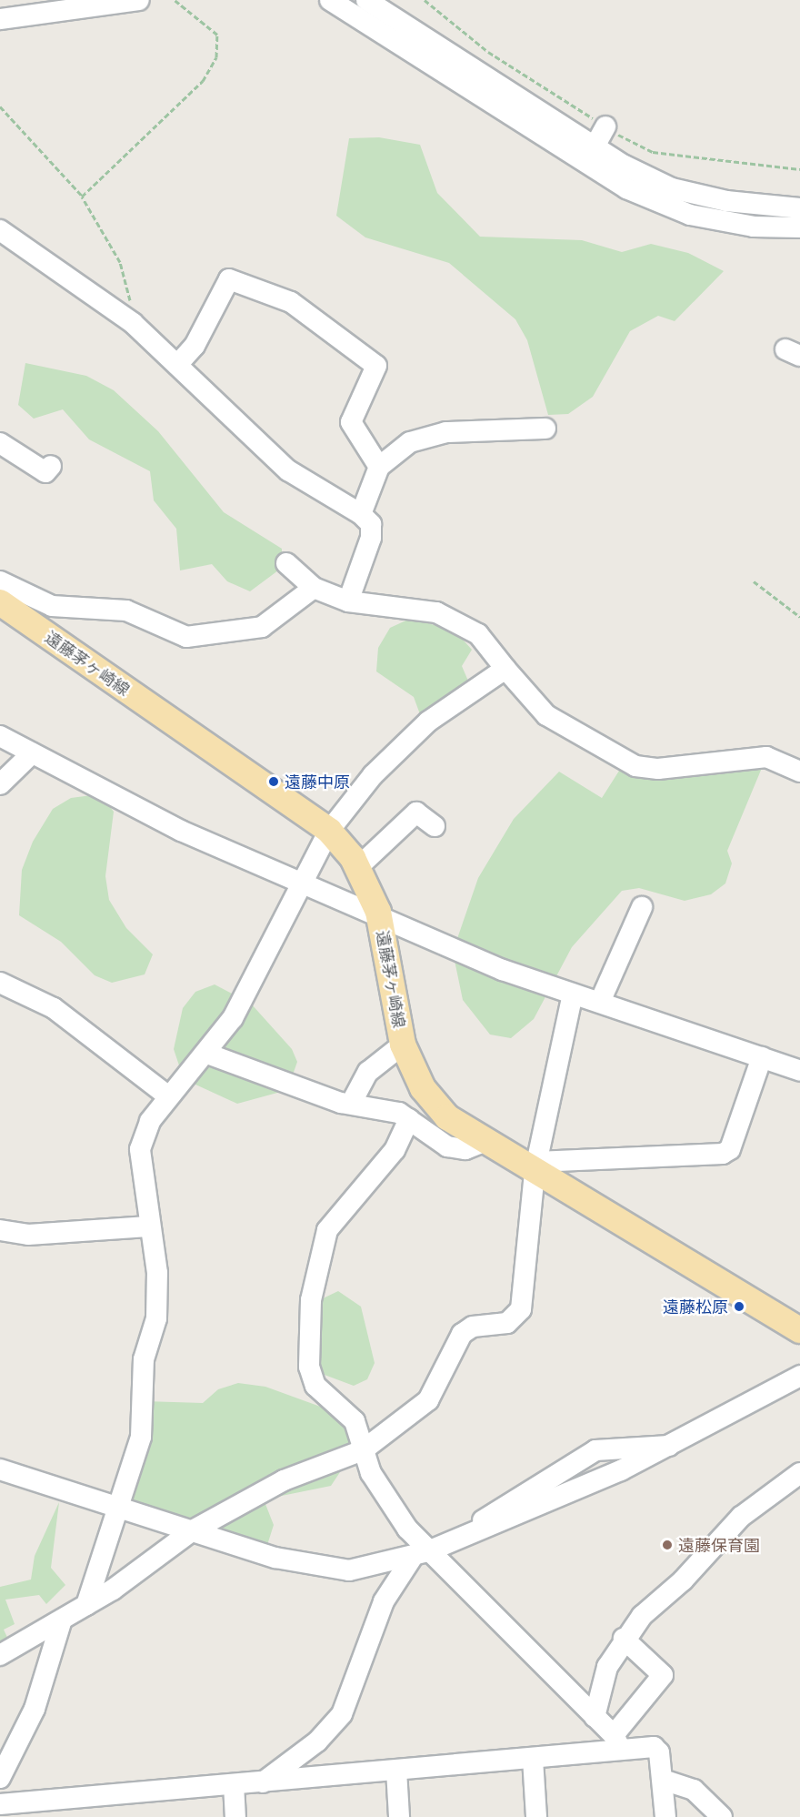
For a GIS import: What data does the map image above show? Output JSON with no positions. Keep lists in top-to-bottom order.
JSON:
{
  "streets": {
    "main road": ["遠藤茅ヶ崎線"]
  },
  "places": ["遠藤中原", "遠藤松原", "遠藤保育園"]
}
